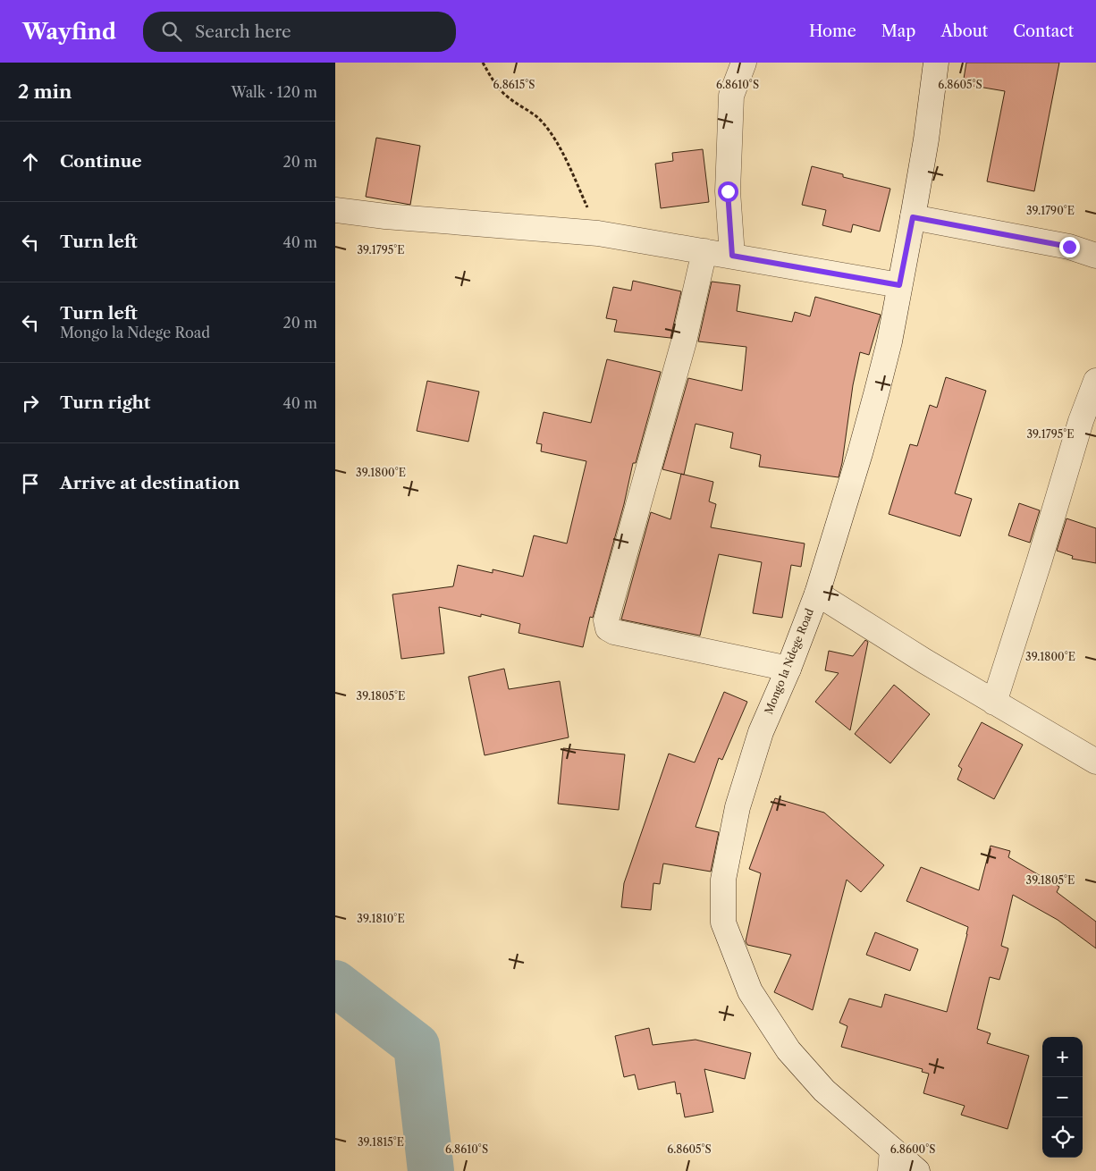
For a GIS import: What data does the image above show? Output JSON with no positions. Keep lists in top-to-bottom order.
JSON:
{
  "streets": {
    "street": ["Mongo la Ndege Road"]
  },
  "page": {
    "header": "Wayfind",
    "search": "Search here",
    "nav": [
      "Home",
      "Map",
      "About",
      "Contact"
    ],
    "heading": ["2 min", "Walk · 120 m"],
    "list": [
      ["Continue", "20 m"],
      ["Turn left", "40 m"],
      ["Turn left", "Mongo la Ndege Road", "20 m"],
      ["Turn right", "40 m"],
      "Arrive at destination"
    ],
    "map_buttons": ["+", "−"]
  },
  "coordinates": [
    "6.8615°S",
    "6.8610°S",
    "6.8605°S",
    "39.1790°E",
    "39.1795°E",
    "39.1800°E",
    "39.1805°E",
    "39.1810°E",
    "39.1815°E",
    "6.8600°S"
  ]
}
